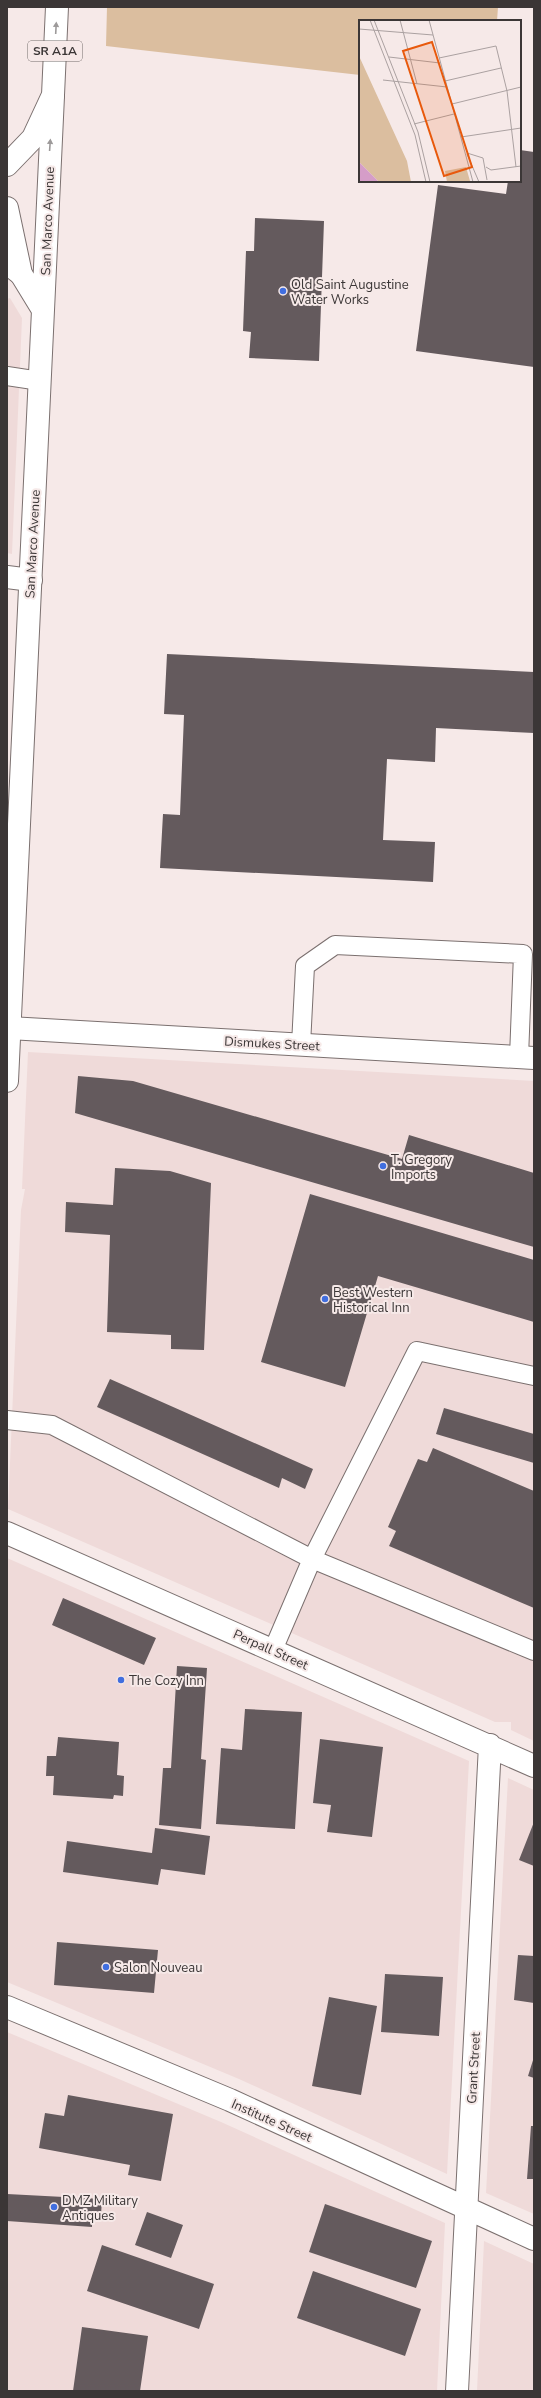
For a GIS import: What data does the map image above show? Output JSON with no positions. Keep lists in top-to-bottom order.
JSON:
{
  "streets": {
    "street": [
      "SR A1A",
      "San Marco Avenue",
      "Dismukes Street",
      "Perpall Street",
      "Grant Street",
      "Institute Street"
    ]
  },
  "crossings": [
    ["San Marco Avenue", "Dismukes Street"],
    ["Perpall Street", "Grant Street"],
    ["Grant Street", "Institute Street"]
  ],
  "places": [
    "Old Saint Augustine Water Works",
    "T. Gregory Imports",
    "Best Western Historical Inn",
    "The Cozy Inn",
    "Salon Nouveau",
    "DMZ Military Antiques"
  ]
}
